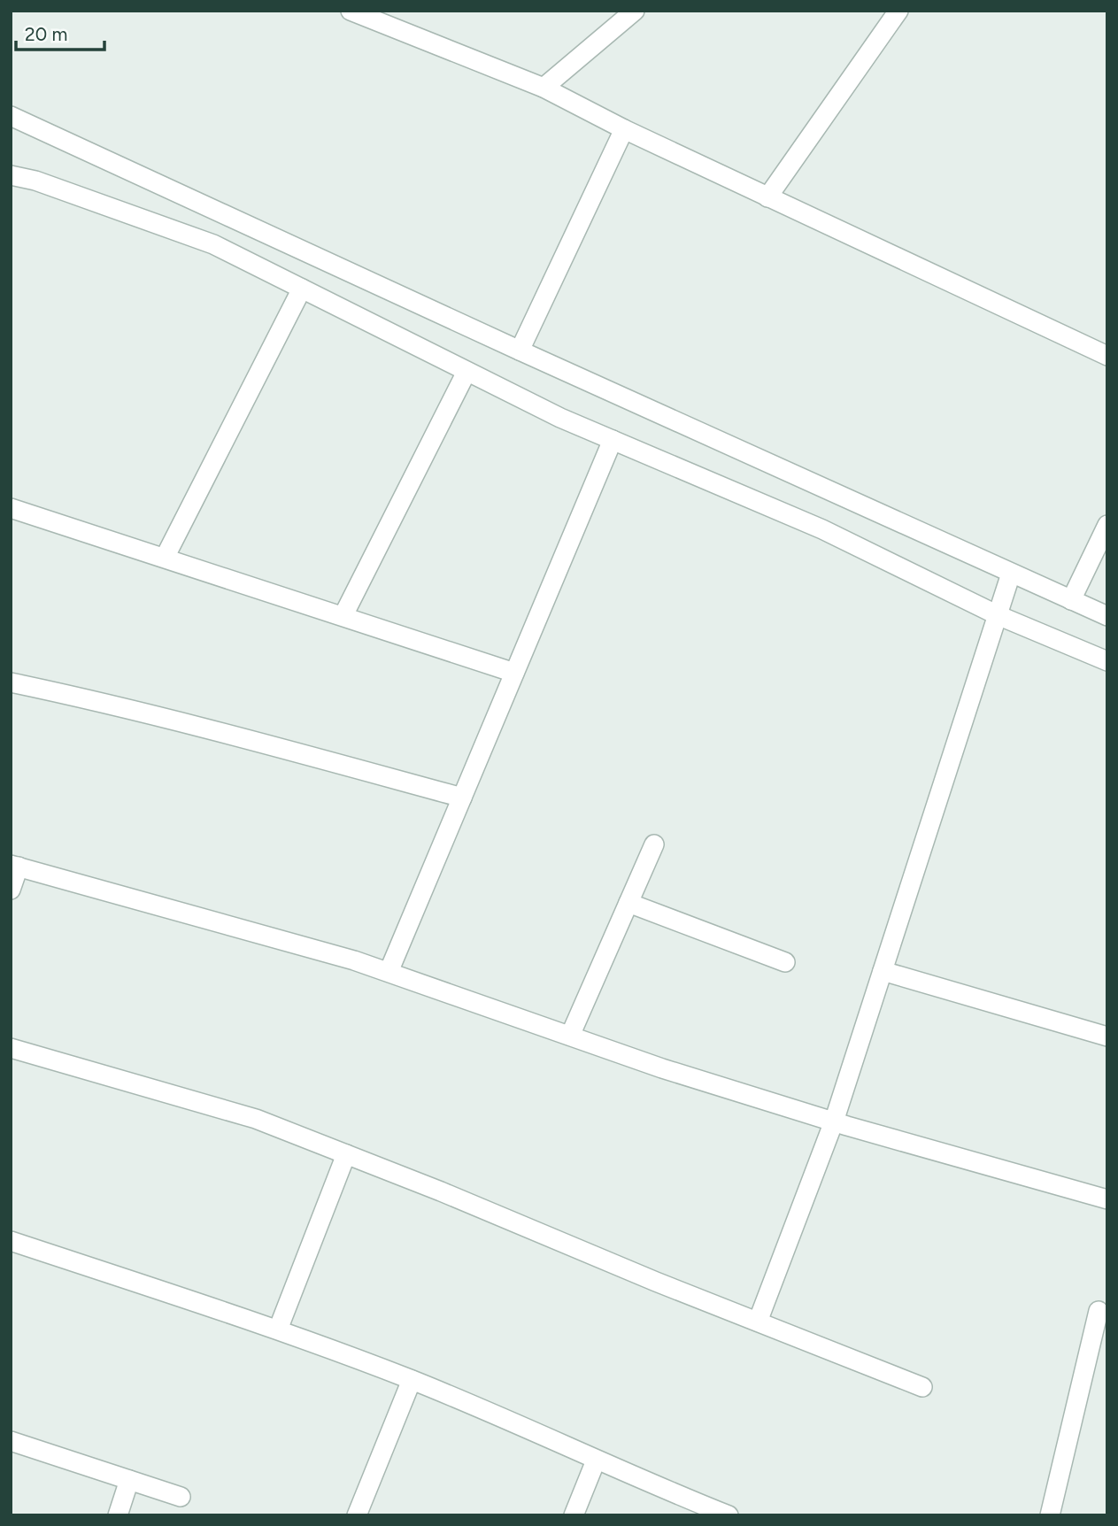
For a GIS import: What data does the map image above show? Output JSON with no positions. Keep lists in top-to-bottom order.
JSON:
{
  "scale_bar": "20 m"
}
